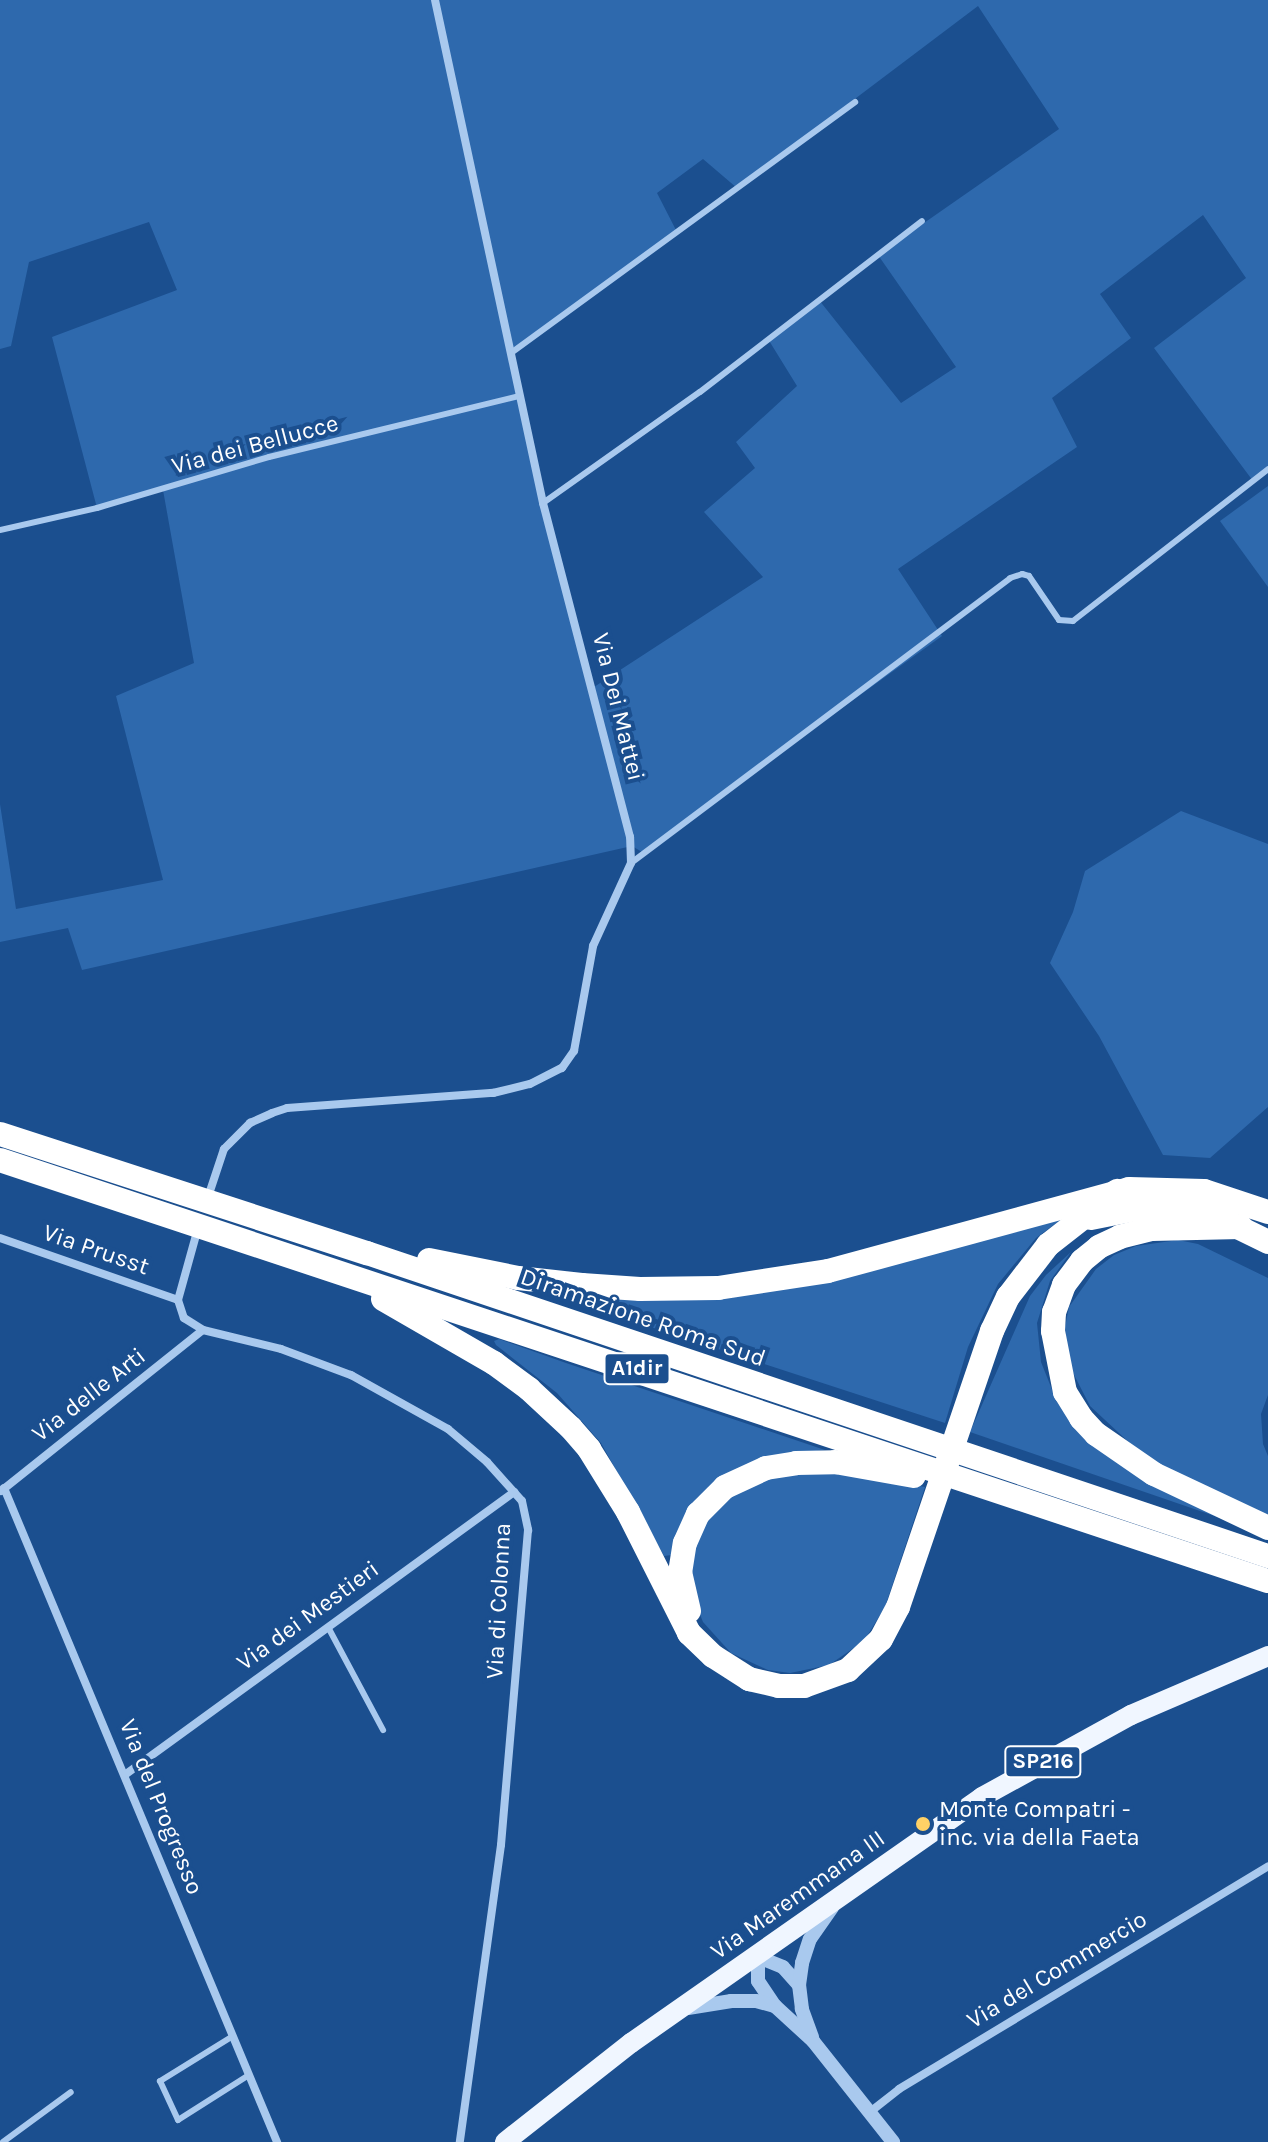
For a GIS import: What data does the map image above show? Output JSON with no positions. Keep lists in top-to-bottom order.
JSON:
{
  "streets": {
    "highway": ["Diramazione Roma Sud", "A1dir"],
    "main road": ["SP216", "Via Maremmana III"],
    "street": [
      "Via Dei Mattei",
      "Via Prusst",
      "Via delle Arti",
      "Via di Colonna",
      "Via dei Mestieri",
      "Via del Progresso",
      "Via del Commercio"
    ],
    "lane": ["Via dei Bellucce"]
  },
  "crossings": [
    ["Via dei Bellucce", "Via Dei Mattei"],
    ["Via delle Arti", "Via di Colonna"],
    ["Via delle Arti", "Via del Progresso"],
    ["Via di Colonna", "Via dei Mestieri"],
    ["Via dei Mestieri", "Via del Progresso"]
  ],
  "places": ["Monte Compatri - inc. via della Faeta"]
}
